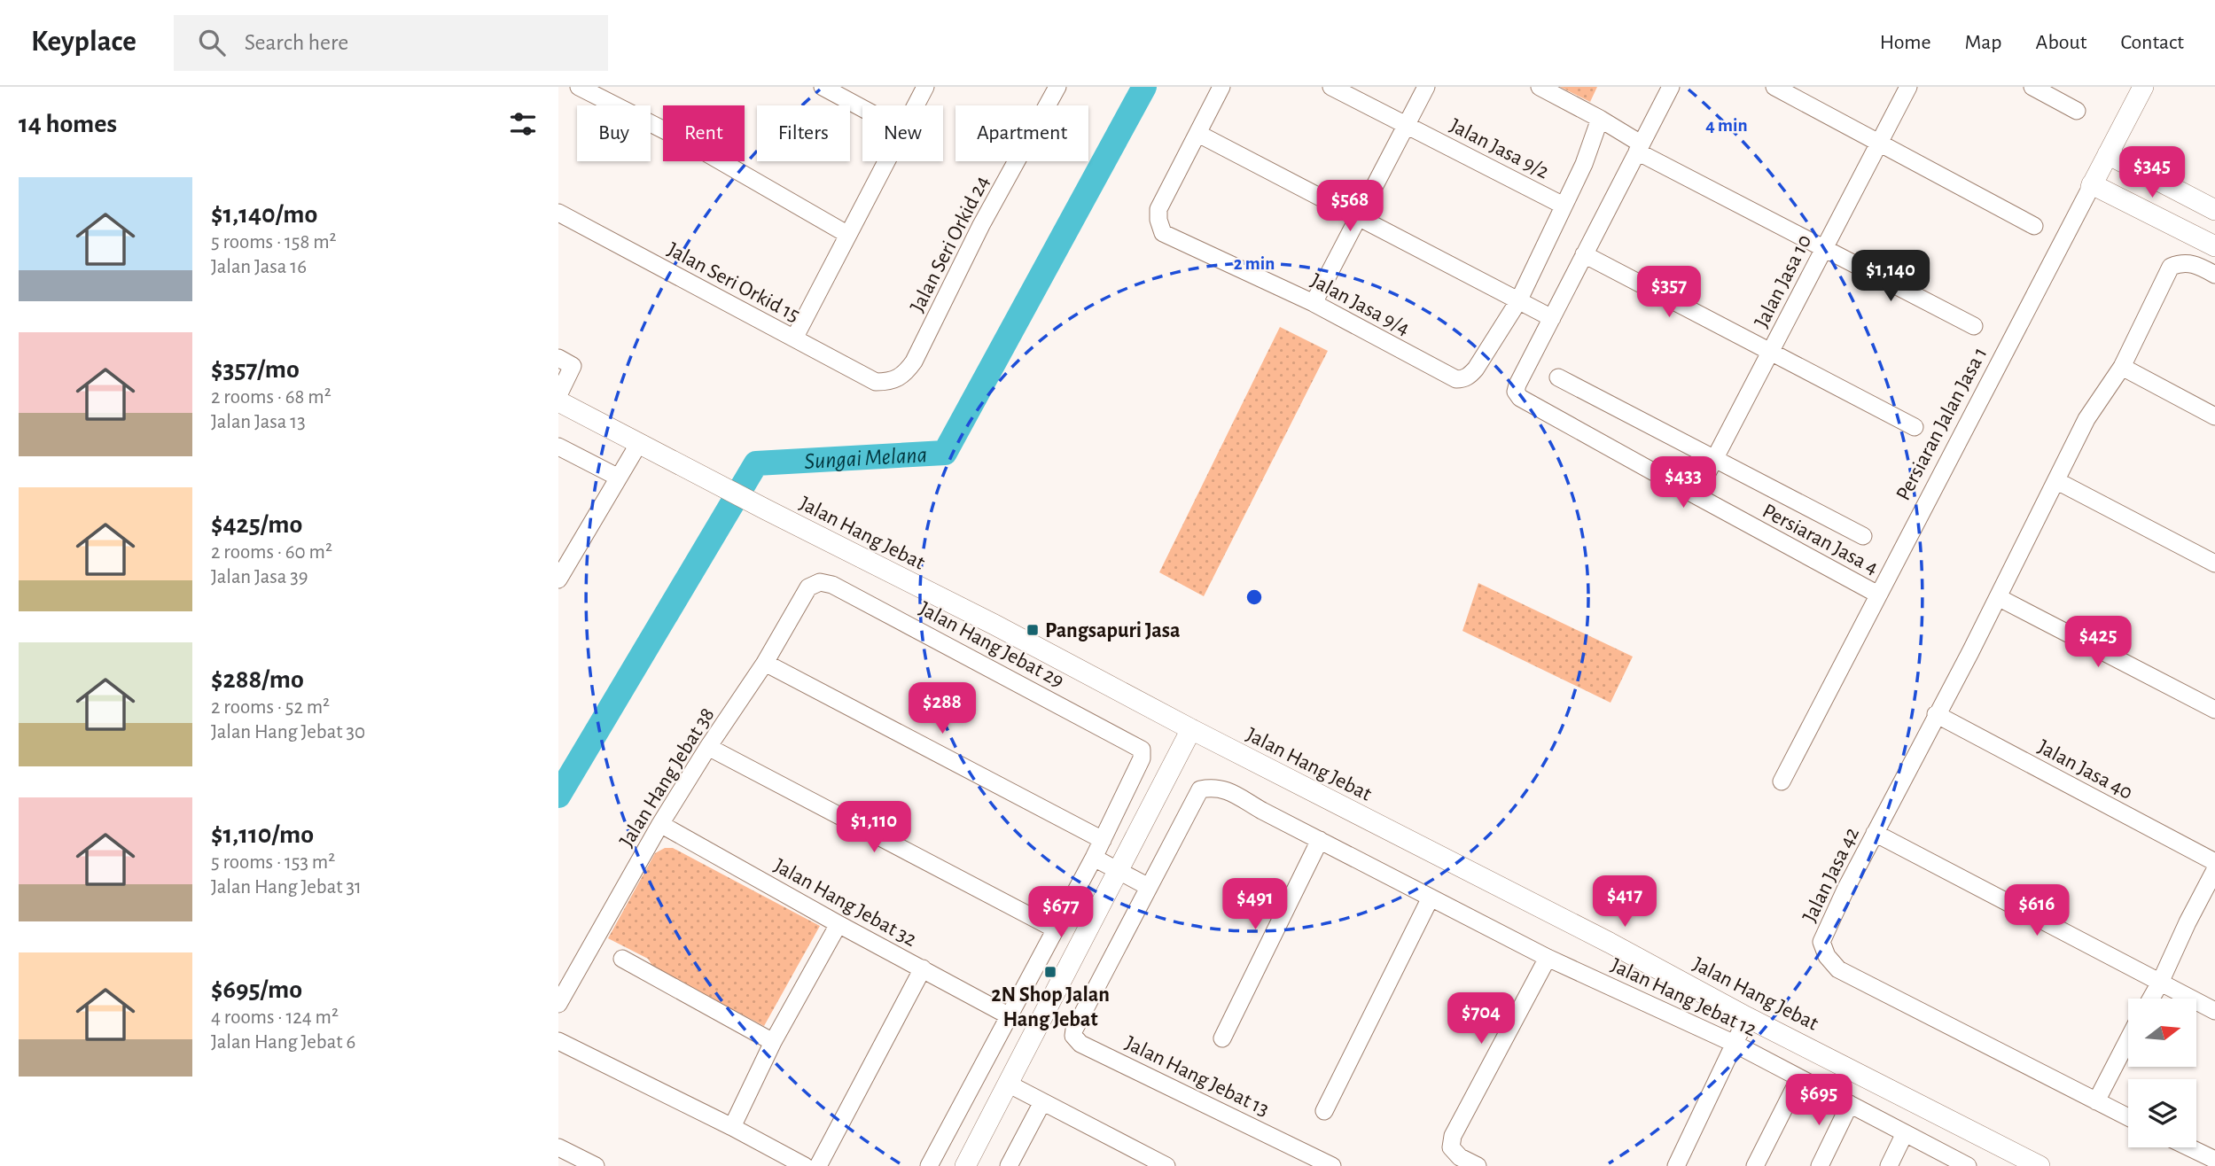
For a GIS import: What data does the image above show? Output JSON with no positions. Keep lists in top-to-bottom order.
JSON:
{
  "streets": {
    "street": [
      "Jalan Jasa 9/2",
      "Jalan Seri Orkid 24",
      "Jalan Jasa 10",
      "Jalan Seri Orkid 15",
      "Jalan Jasa 9/4",
      "Persiaran Jalan Jasa 1",
      "Jalan Hang Jebat",
      "Persiaran Jasa 4",
      "Jalan Hang Jebat 29",
      "Jalan Jasa 40",
      "Jalan Hang Jebat 38",
      "Jalan Jasa 42",
      "Jalan Hang Jebat 32",
      "Jalan Hang Jebat 12",
      "Jalan Hang Jebat 13"
    ]
  },
  "crossings": [
    ["Jalan Seri Orkid 24", "Jalan Seri Orkid 15"],
    ["Jalan Jasa 10", "Persiaran Jasa 4"],
    ["Persiaran Jalan Jasa 1", "Persiaran Jasa 4"],
    ["Jalan Hang Jebat 29", "Jalan Hang Jebat 38"],
    ["Jalan Jasa 40", "Jalan Jasa 42"],
    ["Jalan Hang Jebat 38", "Jalan Hang Jebat 32"],
    ["Jalan Hang Jebat 12", "Jalan Hang Jebat 13"]
  ],
  "water": ["Sungai Melana"],
  "places": {
    "transit": ["Pangsapuri Jasa", "2N Shop Jalan Hang Jebat"]
  },
  "north": "right",
  "page": {
    "header": "Keyplace",
    "search": "Search here",
    "nav": [
      "Home",
      "Map",
      "About",
      "Contact"
    ],
    "heading": "14 homes",
    "chip": [
      "Buy",
      "Rent",
      "Filters",
      "New",
      "Apartment"
    ],
    "price": [
      "$345",
      "$568",
      "$1,140",
      "$357",
      "$433",
      "$425",
      "$288",
      "$1,110",
      "$417",
      "$491",
      "$616",
      "$677",
      "$704",
      "$695"
    ],
    "list": [
      {
        "name": "$1,140/mo",
        "note": "5 rooms · 158 m² · Jalan Jasa 16"
      },
      {
        "name": "$357/mo",
        "note": "2 rooms · 68 m² · Jalan Jasa 13"
      },
      {
        "name": "$425/mo",
        "note": "2 rooms · 60 m² · Jalan Jasa 39"
      },
      {
        "name": "$288/mo",
        "note": "2 rooms · 52 m² · Jalan Hang Jebat 30"
      },
      {
        "name": "$1,110/mo",
        "note": "5 rooms · 153 m² · Jalan Hang Jebat 31"
      },
      {
        "name": "$695/mo",
        "note": "4 rooms · 124 m² · Jalan Hang Jebat 6"
      }
    ]
  },
  "rings": ["4 min", "2 min"]
}
